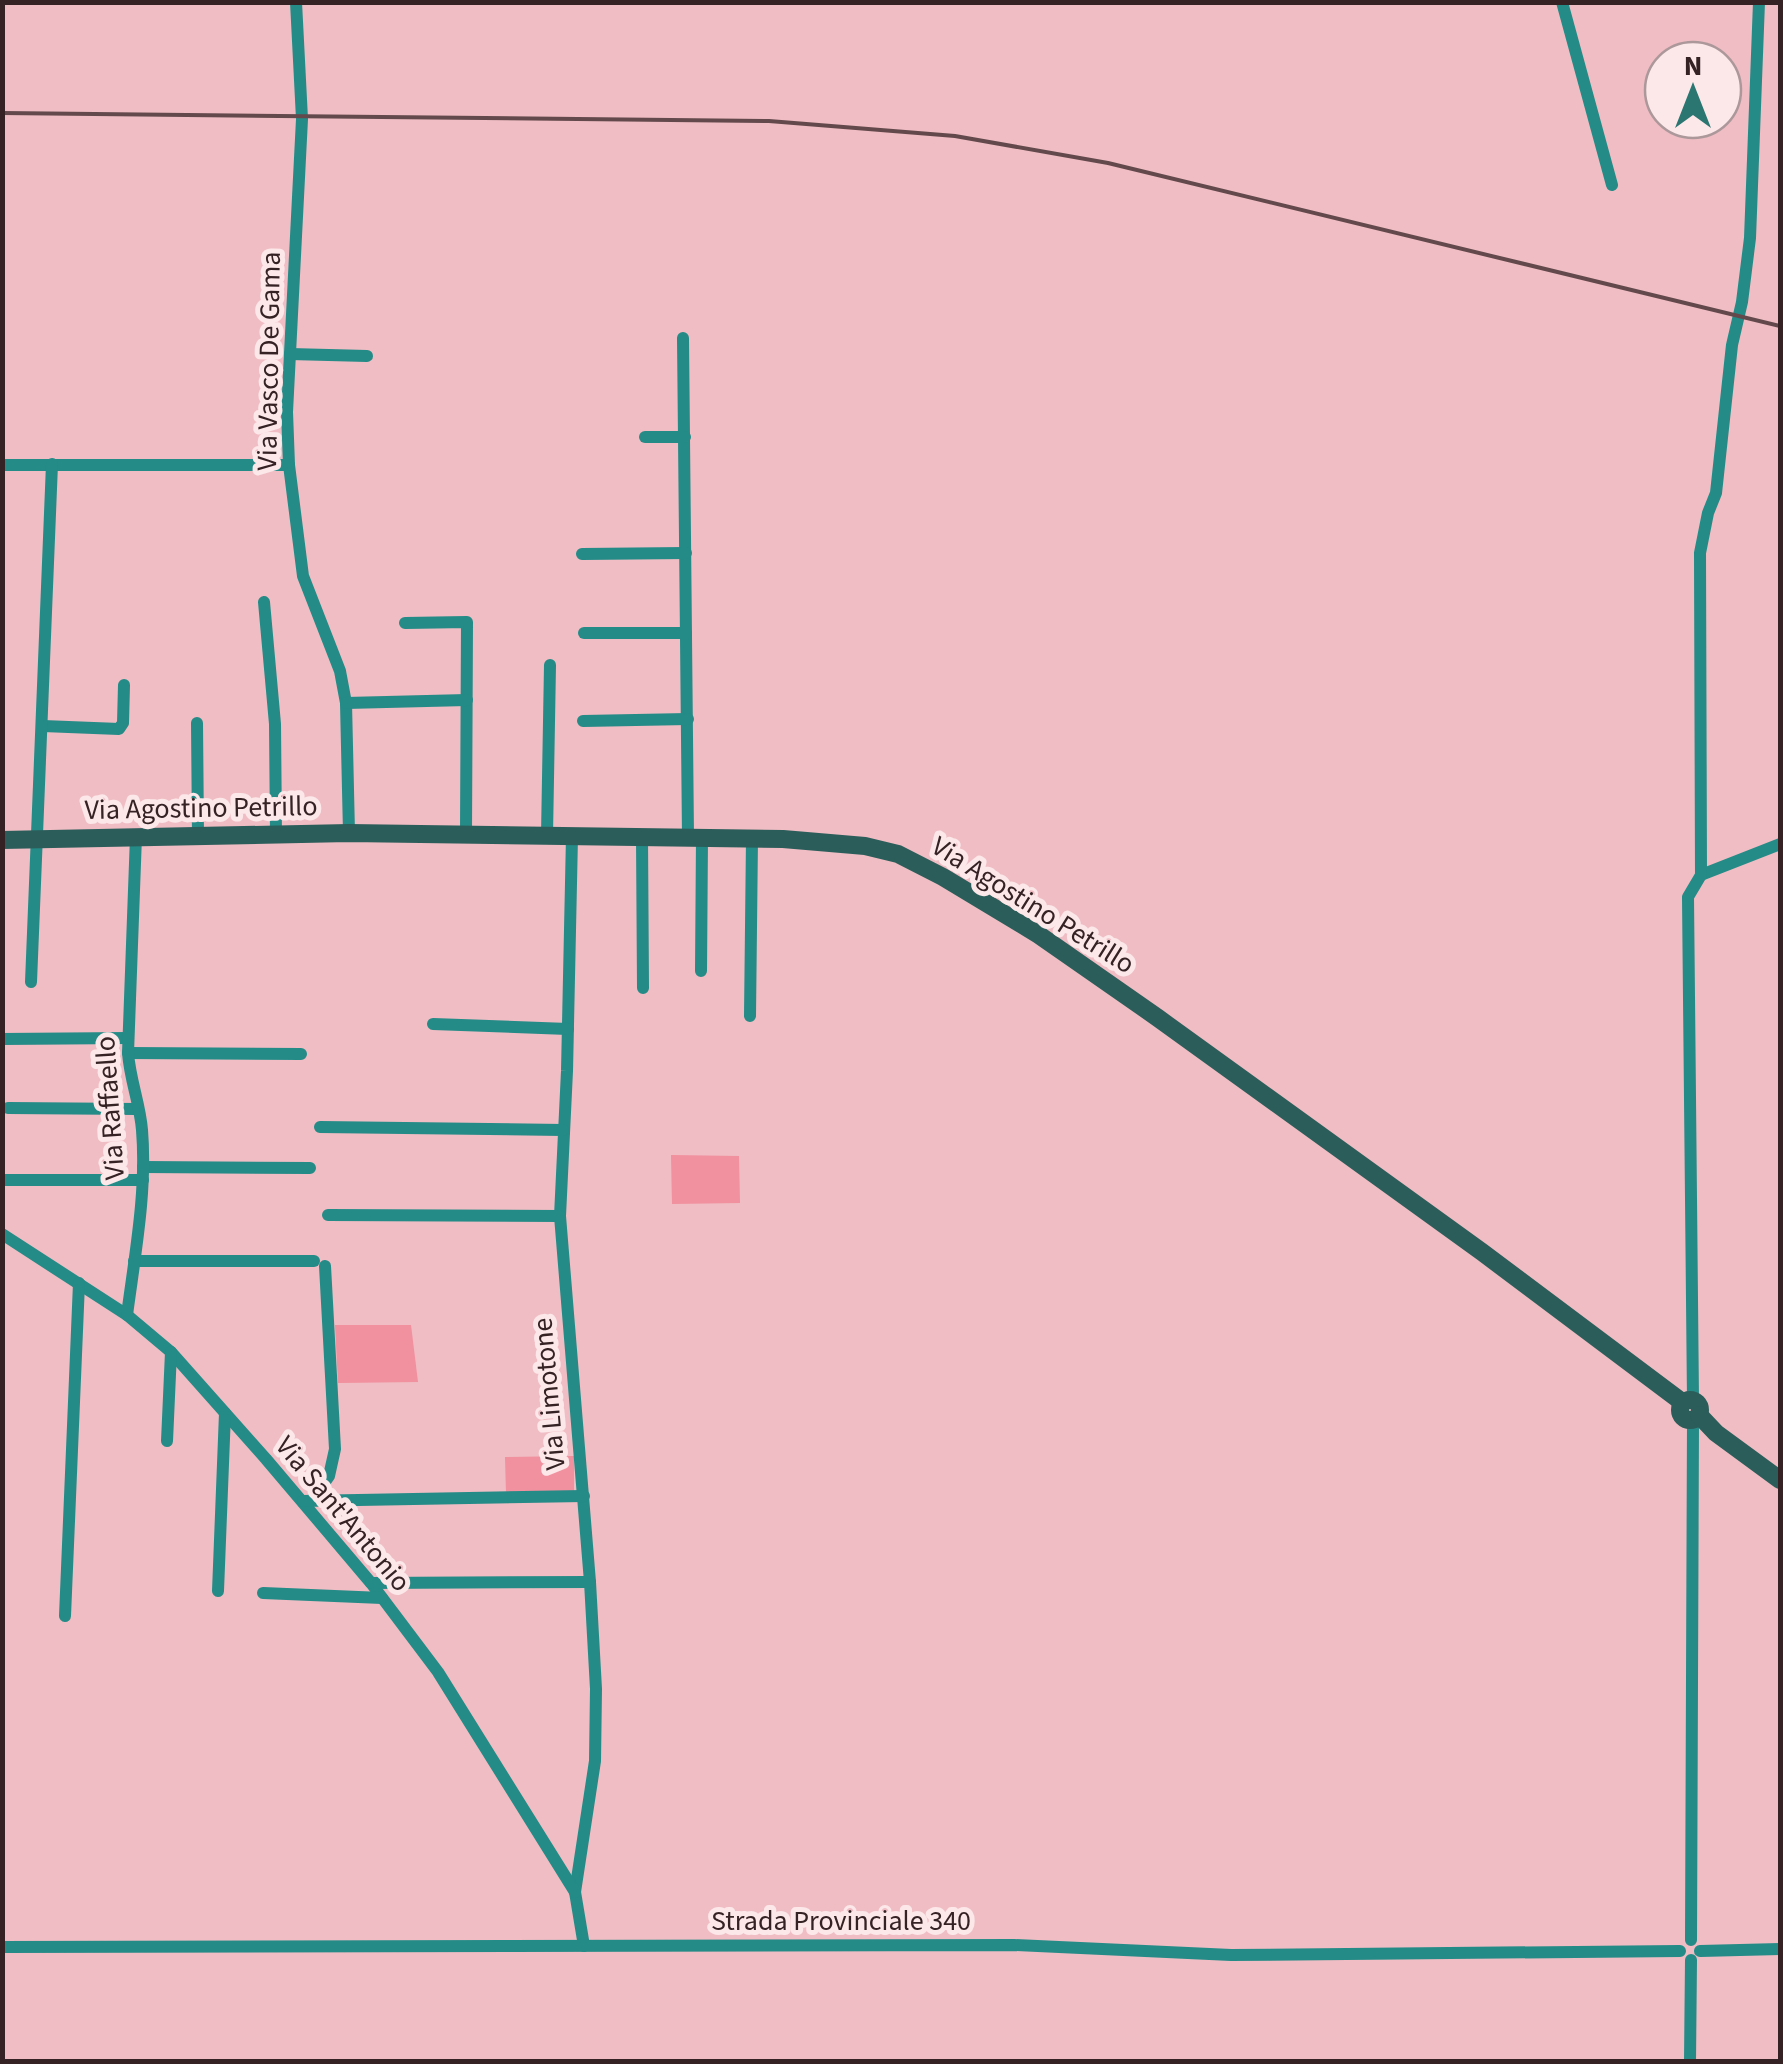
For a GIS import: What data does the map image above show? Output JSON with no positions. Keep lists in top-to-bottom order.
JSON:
{
  "streets": {
    "street": [
      "Via Vasco De Gama",
      "Via Agostino Petrillo",
      "Via Raffaello",
      "Via Limotone",
      "Via Sant'Antonio",
      "Strada Provinciale 340"
    ]
  },
  "crossings": [
    ["Via Vasco De Gama", "Via Agostino Petrillo"],
    ["Via Agostino Petrillo", "Via Raffaello"],
    ["Via Agostino Petrillo", "Via Limotone"],
    ["Via Raffaello", "Via Sant'Antonio"],
    ["Via Limotone", "Via Sant'Antonio"],
    ["Via Limotone", "Strada Provinciale 340"]
  ],
  "north": "top"
}
